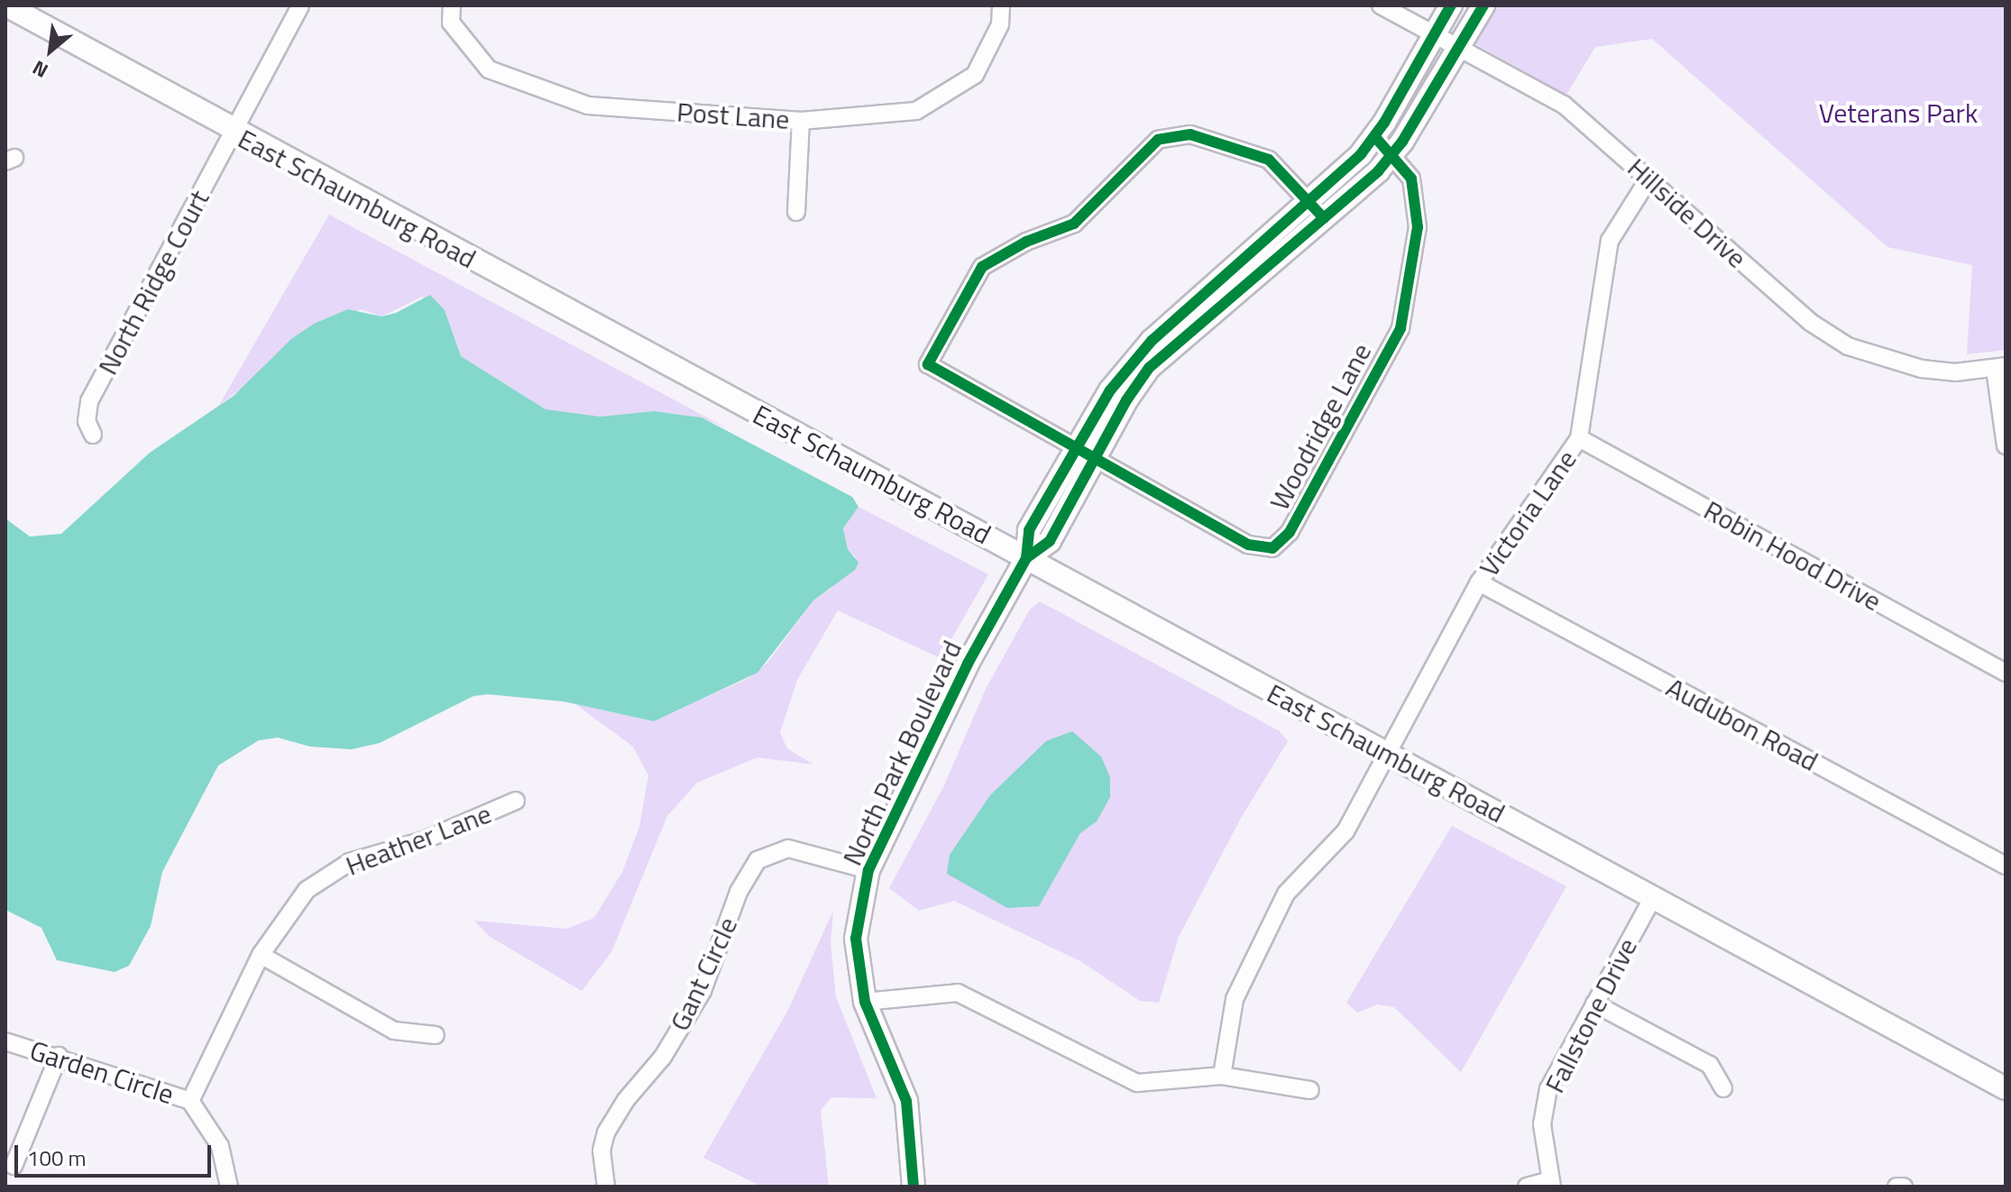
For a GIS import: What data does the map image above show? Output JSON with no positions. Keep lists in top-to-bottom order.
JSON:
{
  "streets": {
    "main road": ["East Schaumburg Road", "North Park Boulevard"],
    "street": [
      "Post Lane",
      "Hillside Drive",
      "North Ridge Court",
      "Woodridge Lane",
      "Victoria Lane",
      "Robin Hood Drive",
      "Audubon Road",
      "Heather Lane",
      "Gant Circle",
      "Fallstone Drive",
      "Garden Circle"
    ]
  },
  "crossings": [
    ["East Schaumburg Road", "North Ridge Court"],
    ["East Schaumburg Road", "Victoria Lane"],
    ["East Schaumburg Road", "North Park Boulevard"],
    ["East Schaumburg Road", "Fallstone Drive"],
    ["Hillside Drive", "Victoria Lane"],
    ["Woodridge Lane", "North Park Boulevard"],
    ["Victoria Lane", "Robin Hood Drive"],
    ["Victoria Lane", "Audubon Road"],
    ["North Park Boulevard", "Gant Circle"],
    ["Heather Lane", "Garden Circle"]
  ],
  "parks": ["Veterans Park"],
  "scale_bar": "100 m",
  "north": "bottom left"
}
